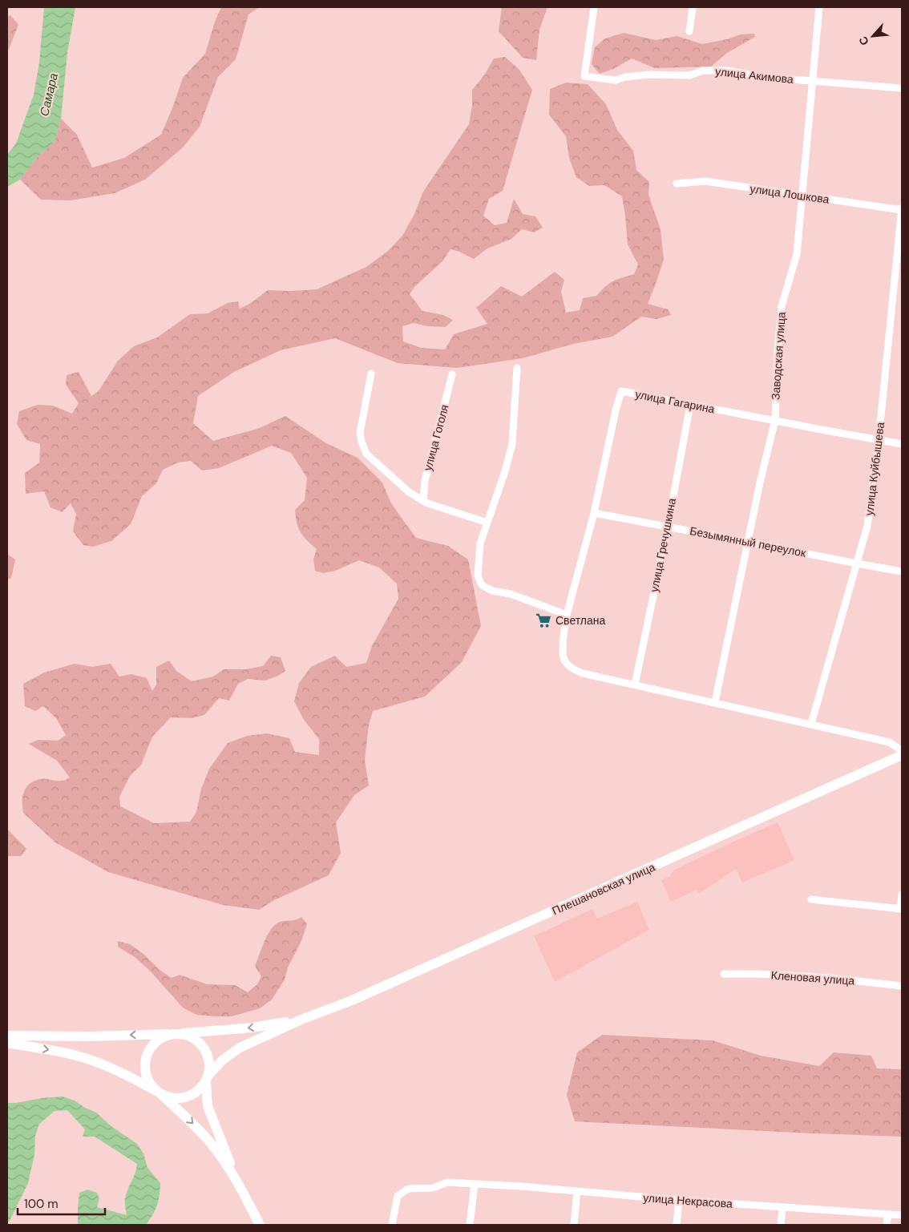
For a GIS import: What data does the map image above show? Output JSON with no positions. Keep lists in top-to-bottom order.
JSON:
{
  "streets": {
    "main road": ["Плешановская улица"],
    "street": [
      "улица Акимова",
      "улица Лошкова",
      "Заводская улица",
      "улица Гагарина",
      "улица Гоголя",
      "улица Куйбышева",
      "Безымянный переулок",
      "улица Гречушкина",
      "Кленовая улица",
      "улица Некрасова"
    ]
  },
  "crossings": [
    ["улица Акимова", "Заводская улица"],
    ["улица Лошкова", "Заводская улица"],
    ["улица Лошкова", "улица Куйбышева"],
    ["Заводская улица", "улица Гагарина"],
    ["Заводская улица", "Безымянный переулок"],
    ["улица Гагарина", "улица Куйбышева"],
    ["улица Гагарина", "Безымянный переулок"],
    ["улица Гагарина", "улица Гречушкина"],
    ["улица Куйбышева", "Безымянный переулок"],
    ["Безымянный переулок", "улица Гречушкина"]
  ],
  "water": ["Самара"],
  "places": {
    "supermarket": ["Светлана"]
  },
  "scale_bar": "100 m",
  "north": "bottom left"
}
